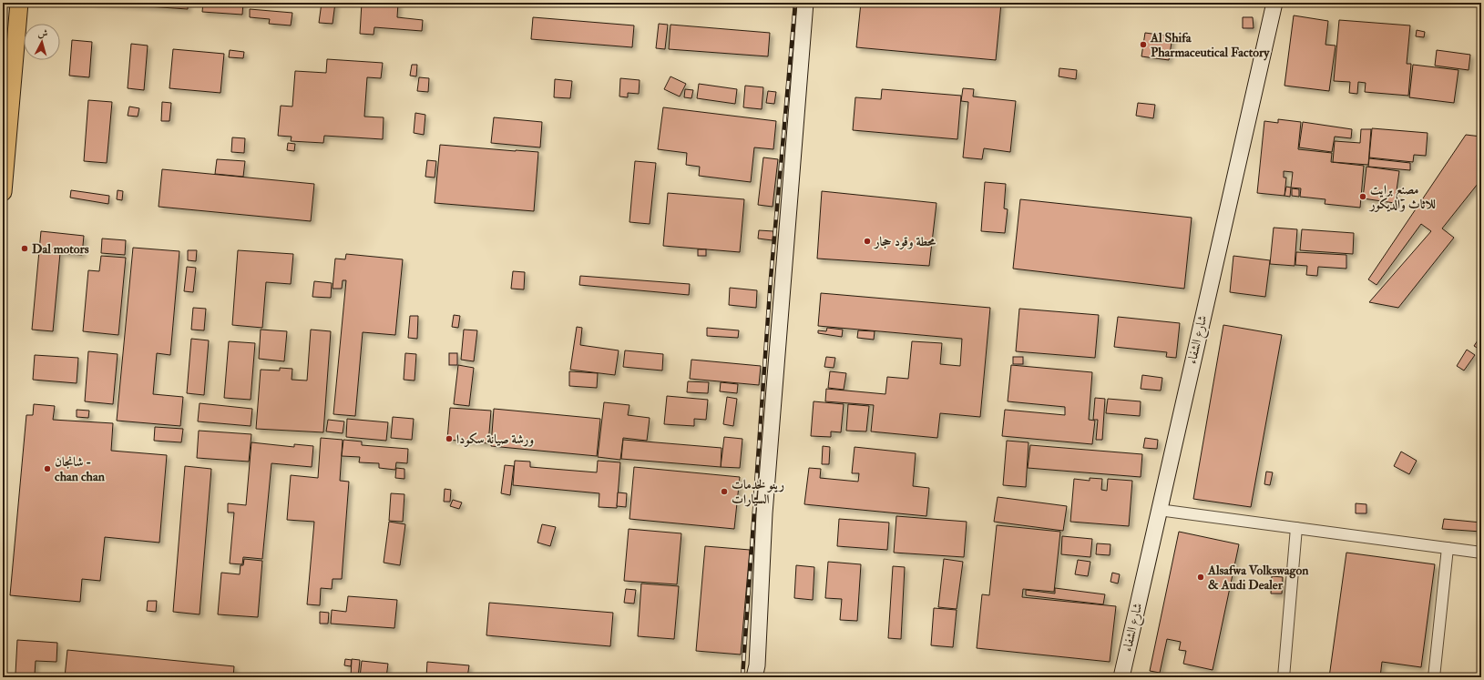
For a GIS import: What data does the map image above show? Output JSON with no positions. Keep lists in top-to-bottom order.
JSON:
{
  "streets": {
    "street": ["شارع الشفاء"]
  },
  "places": [
    "Al Shifa Pharmaceutical Factory",
    "مصنع برايت للاثاث والديكور",
    "محطة وقود حجار",
    "Dal motors",
    "ورشة صيانة سكودا",
    "شانجان - chan chan",
    "رينو لخدمات السيارات",
    "Alsafwa Volkswagon & Audi Dealer"
  ],
  "north": "top"
}
